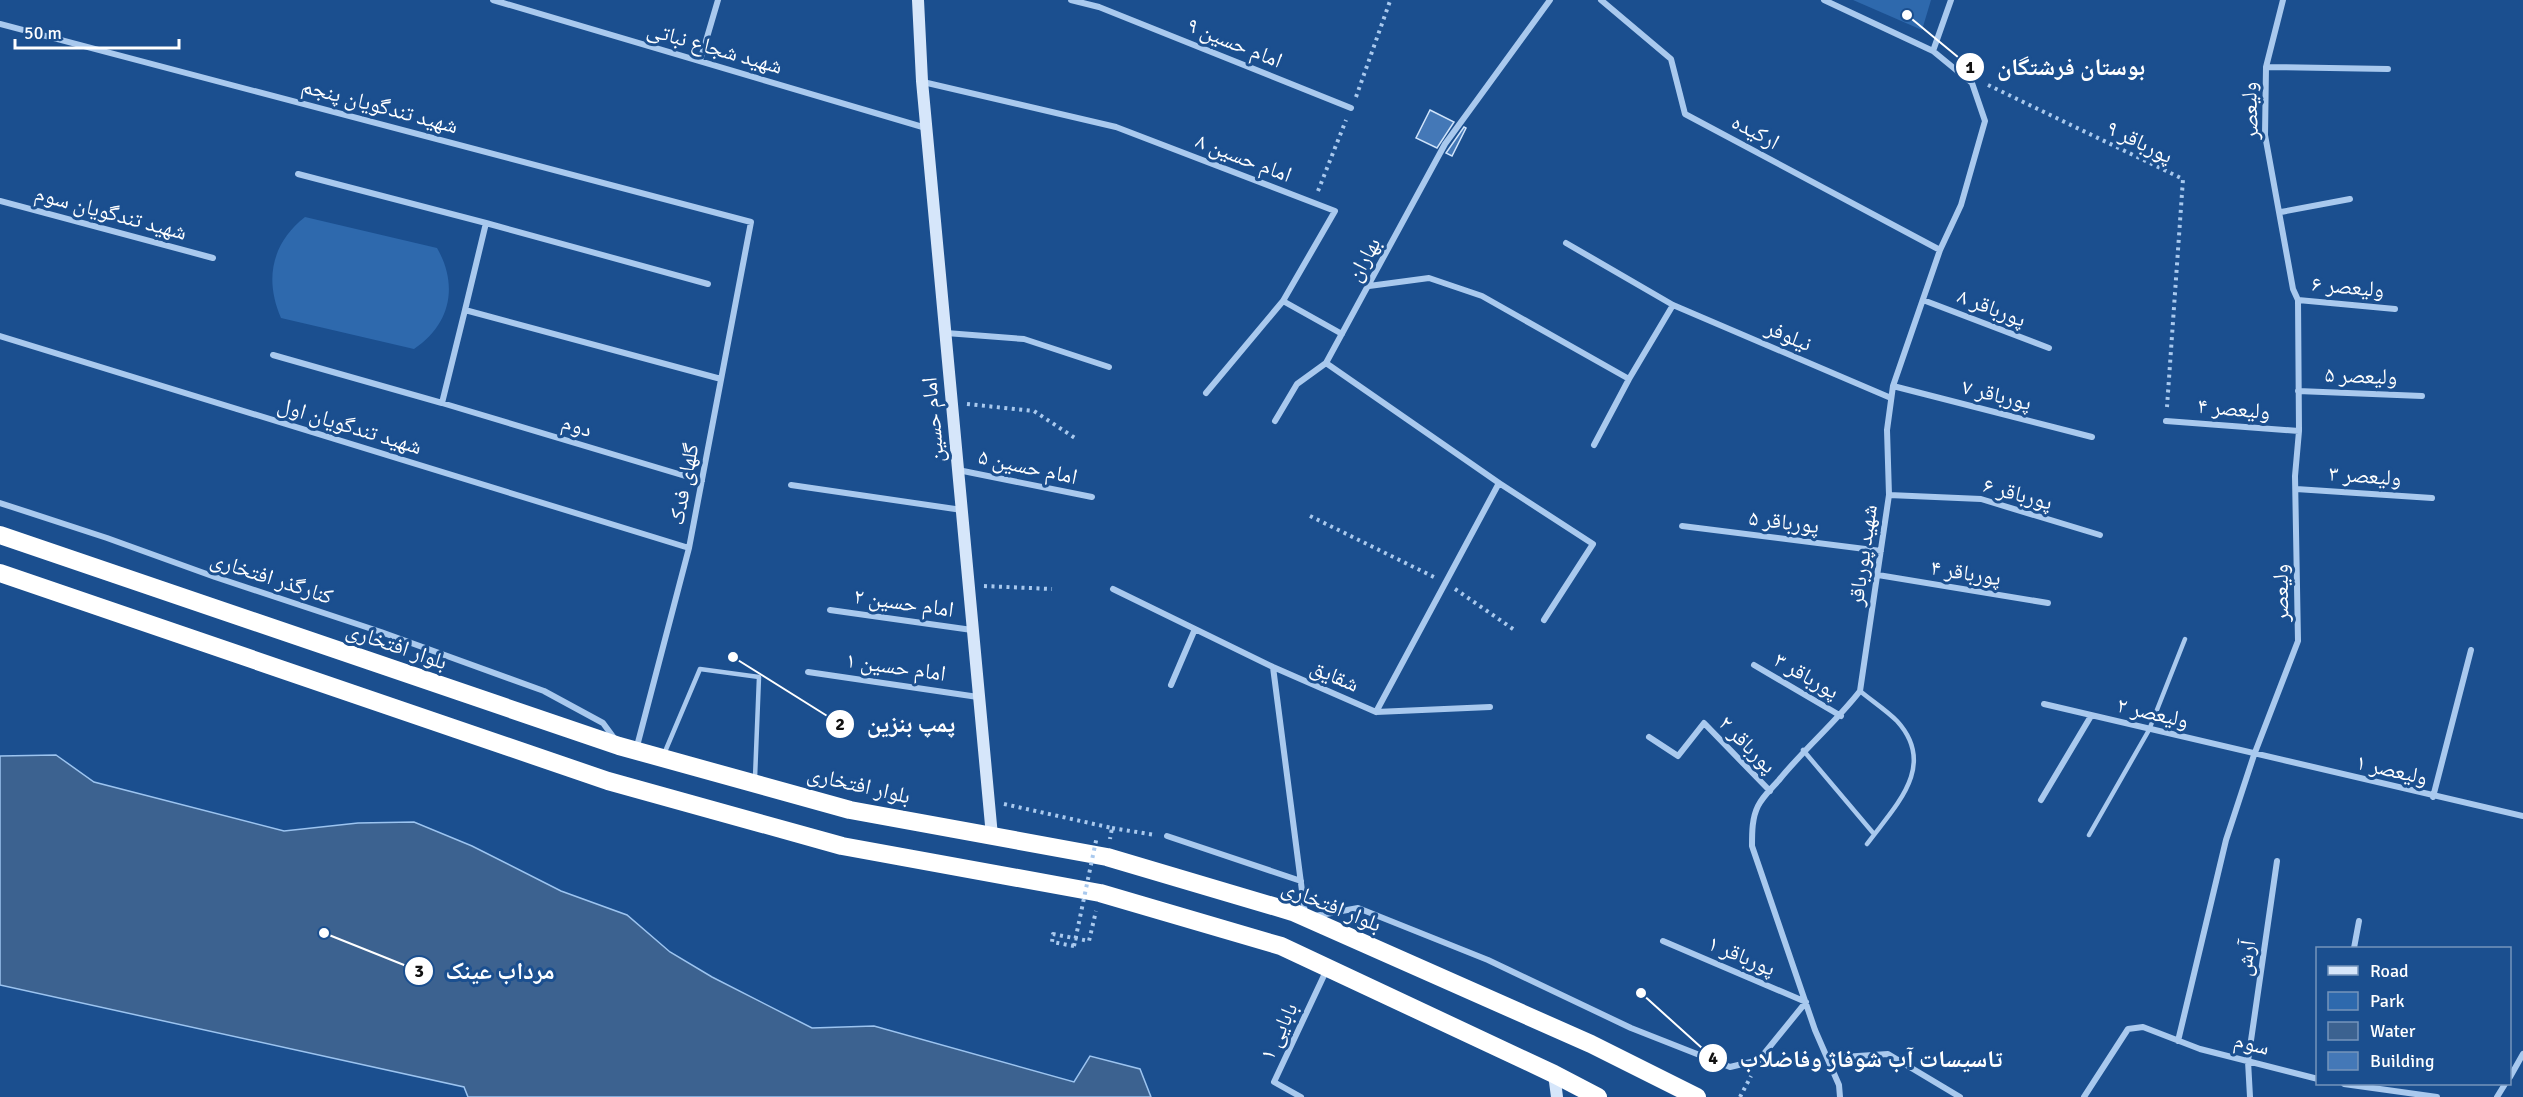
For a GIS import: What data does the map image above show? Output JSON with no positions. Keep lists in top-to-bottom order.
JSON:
{
  "streets": {
    "highway": ["بلوار افتخاری"],
    "street": [
      "امام حسین ۹",
      "شهید شجاع نباتی",
      "شهید تندگویان پنجم",
      "ولیعصر",
      "ارکیده",
      "امام حسین ۸",
      "شهید تندگویان سوم",
      "بهاران",
      "ولیعصر ۶",
      "پورباقر ۸",
      "نیلوفر",
      "ولیعصر ۵",
      "پورباقر ۷",
      "ولیعصر ۴",
      "امام حسین",
      "شهید تندگویان اول",
      "دوم",
      "امام حسین ۵",
      "ولیعصر ۳",
      "گلهای فدک",
      "پورباقر ۶",
      "پورباقر ۵",
      "شهید پورباقر",
      "پورباقر ۴",
      "کنارگذر افتخاری",
      "امام حسین ۲",
      "امام حسین ۱",
      "شقایق",
      "پورباقر ۳",
      "ولیعصر ۲",
      "پورباقر ۲",
      "ولیعصر ۱",
      "پورباقر ۱",
      "آرش",
      "بابایی ۱",
      "سوم"
    ],
    "path": ["پورباقر ۹"]
  },
  "crossings": [
    ["شهید شجاع نباتی", "امام حسین"],
    ["شهید تندگویان پنجم", "گلهای فدک"],
    ["ولیعصر", "ولیعصر ۶"],
    ["ولیعصر", "ولیعصر ۵"],
    ["ولیعصر", "ولیعصر ۴"],
    ["ولیعصر", "ولیعصر ۳"],
    ["ولیعصر", "ولیعصر ۲"],
    ["ولیعصر", "ولیعصر ۱"],
    ["ولیعصر", "سوم"],
    ["ارکیده", "شهید پورباقر"],
    ["پورباقر ۹", "ولیعصر ۴"],
    ["امام حسین ۸", "امام حسین"],
    ["پورباقر ۸", "شهید پورباقر"],
    ["نیلوفر", "شهید پورباقر"],
    ["پورباقر ۷", "شهید پورباقر"],
    ["امام حسین", "امام حسین ۵"],
    ["امام حسین", "امام حسین ۲"],
    ["امام حسین", "بلوار افتخاری"],
    ["امام حسین", "امام حسین ۱"],
    ["شهید تندگویان اول", "گلهای فدک"],
    ["دوم", "گلهای فدک"],
    ["گلهای فدک", "کنارگذر افتخاری"],
    ["گلهای فدک", "بلوار افتخاری"],
    ["پورباقر ۶", "شهید پورباقر"],
    ["پورباقر ۵", "شهید پورباقر"],
    ["شهید پورباقر", "پورباقر ۴"],
    ["شهید پورباقر", "پورباقر ۳"],
    ["شهید پورباقر", "پورباقر ۲"],
    ["شهید پورباقر", "پورباقر ۱"],
    ["کنارگذر افتخاری", "بلوار افتخاری"],
    ["بلوار افتخاری", "شقایق"],
    ["ولیعصر ۲", "ولیعصر ۱"],
    ["آرش", "سوم"]
  ],
  "places": [
    "بوستان فرشتگان",
    "پمپ بنزین",
    "مرداب عینک",
    "تاسیسات آب شوفاژ وفاضلاب"
  ],
  "legend": [
    "Road",
    "Park",
    "Water",
    "Building"
  ],
  "scale_bar": "50 m"
}
